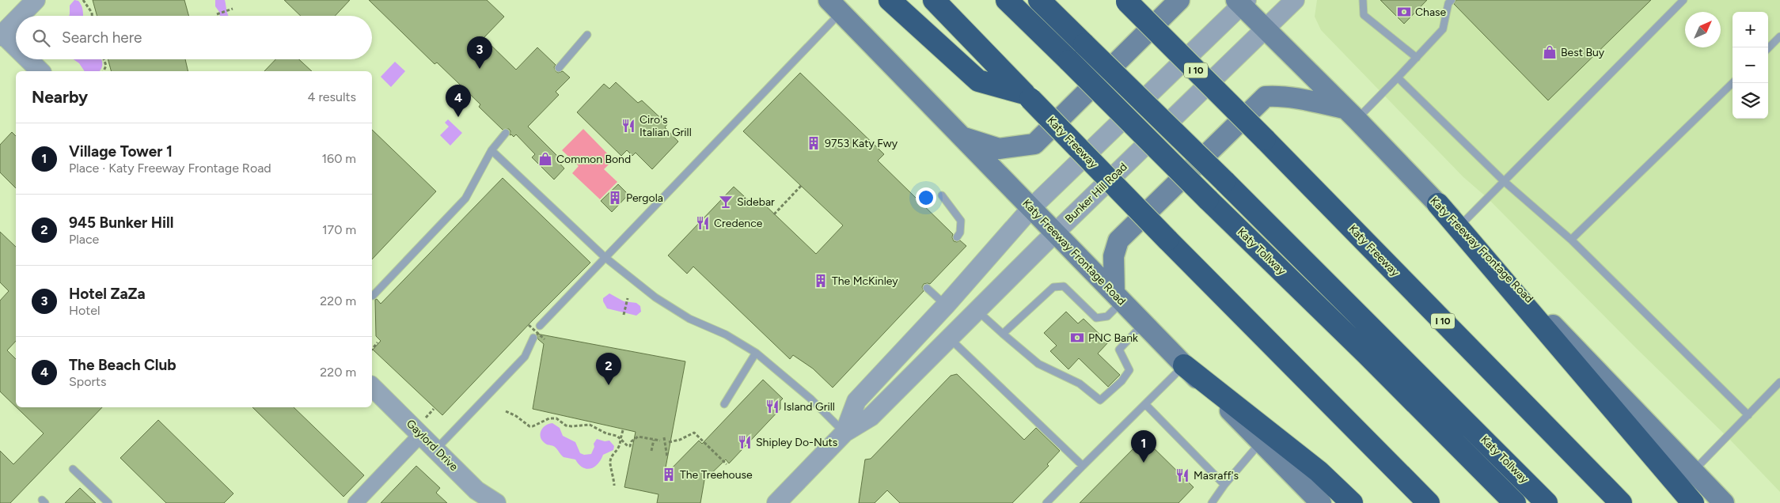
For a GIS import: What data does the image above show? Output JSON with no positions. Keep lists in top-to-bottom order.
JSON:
{
  "streets": {
    "highway": ["I 10", "Katy Freeway", "Katy Tollway"],
    "main road": ["Katy Freeway Frontage Road"],
    "street": ["Bunker Hill Road", "Gaylord Drive"]
  },
  "crossings": [
    ["Bunker Hill Road", "Katy Freeway Frontage Road"]
  ],
  "places": {
    "bank": ["Chase", "PNC Bank"],
    "shop": ["Best Buy", "Common Bond"],
    "restaurant": [
      "Ciro's Italian Grill",
      "Credence",
      "Island Grill",
      "Shipley Do-Nuts",
      "Masraff's"
    ],
    "building": [
      "9753 Katy Fwy",
      "Pergola",
      "The McKinley",
      "The Treehouse"
    ],
    "bar": ["Sidebar"]
  },
  "north": "top right",
  "page": {
    "map_buttons": ["+", "−"],
    "search": "Search here",
    "pins": [
      "3",
      "4",
      "2",
      "1"
    ],
    "heading": ["Nearby", "4 results"],
    "list": [
      {
        "mark": "1",
        "name": "Village Tower 1",
        "note": "Place · Katy Freeway Frontage Road",
        "value": "160 m"
      },
      {
        "mark": "2",
        "name": "945 Bunker Hill",
        "note": "Place",
        "value": "170 m"
      },
      {
        "mark": "3",
        "name": "Hotel ZaZa",
        "note": "Hotel",
        "value": "220 m"
      },
      {
        "mark": "4",
        "name": "The Beach Club",
        "note": "Sports",
        "value": "220 m"
      }
    ]
  }
}
